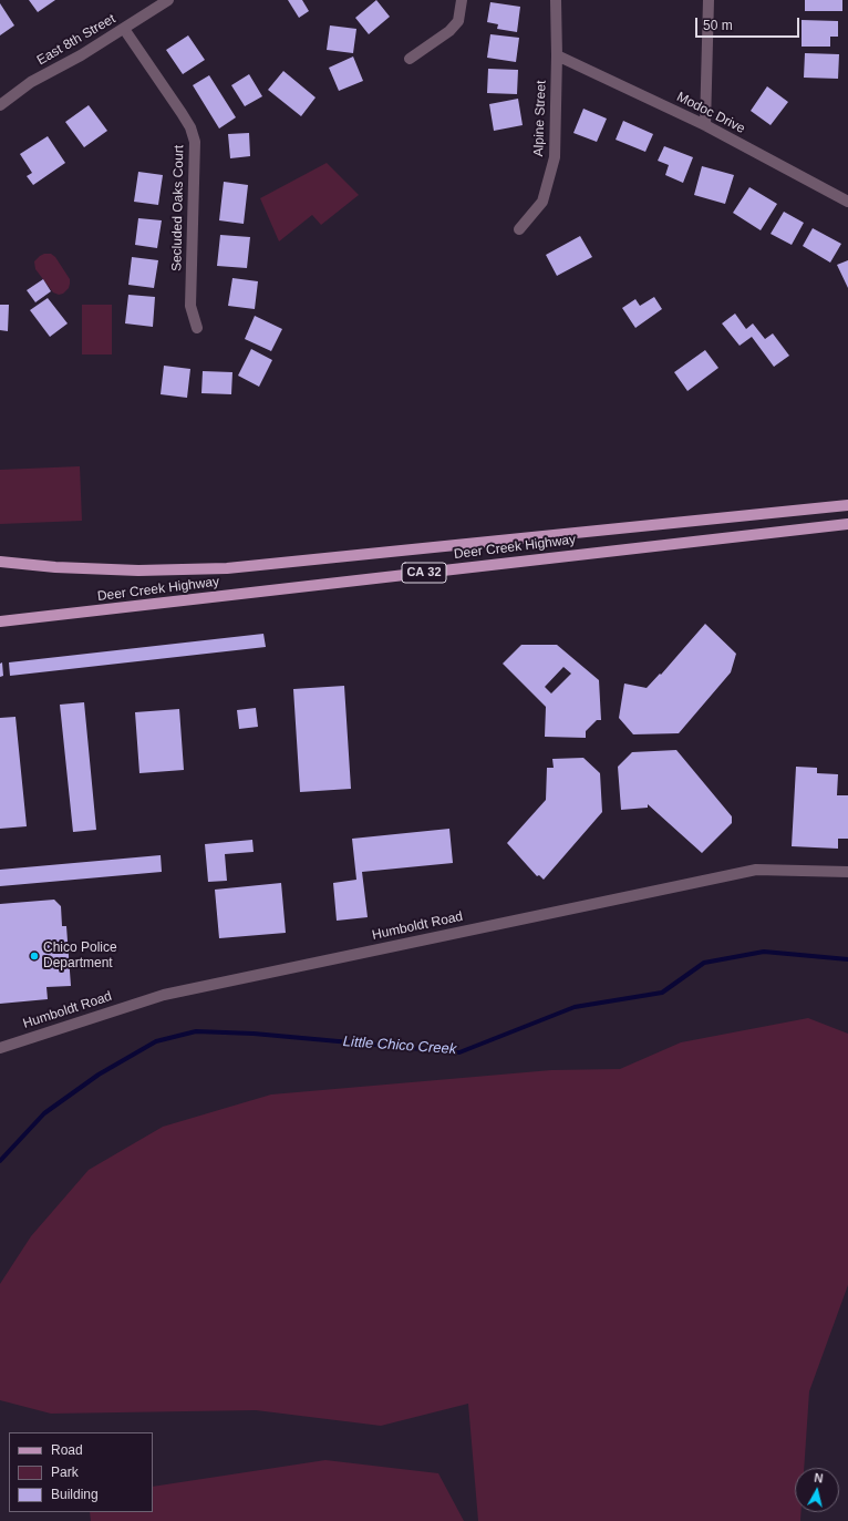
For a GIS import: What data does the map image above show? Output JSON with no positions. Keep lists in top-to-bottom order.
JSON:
{
  "streets": {
    "main road": ["Deer Creek Highway", "CA 32"],
    "street": [
      "East 8th Street",
      "Modoc Drive",
      "Alpine Street",
      "Secluded Oaks Court",
      "Humboldt Road"
    ]
  },
  "crossings": [
    ["East 8th Street", "Secluded Oaks Court"],
    ["Modoc Drive", "Alpine Street"]
  ],
  "water": ["Little Chico Creek"],
  "places": ["Chico Police Department"],
  "legend": ["Road", "Park", "Building"],
  "scale_bar": "50 m",
  "north": "top"
}
